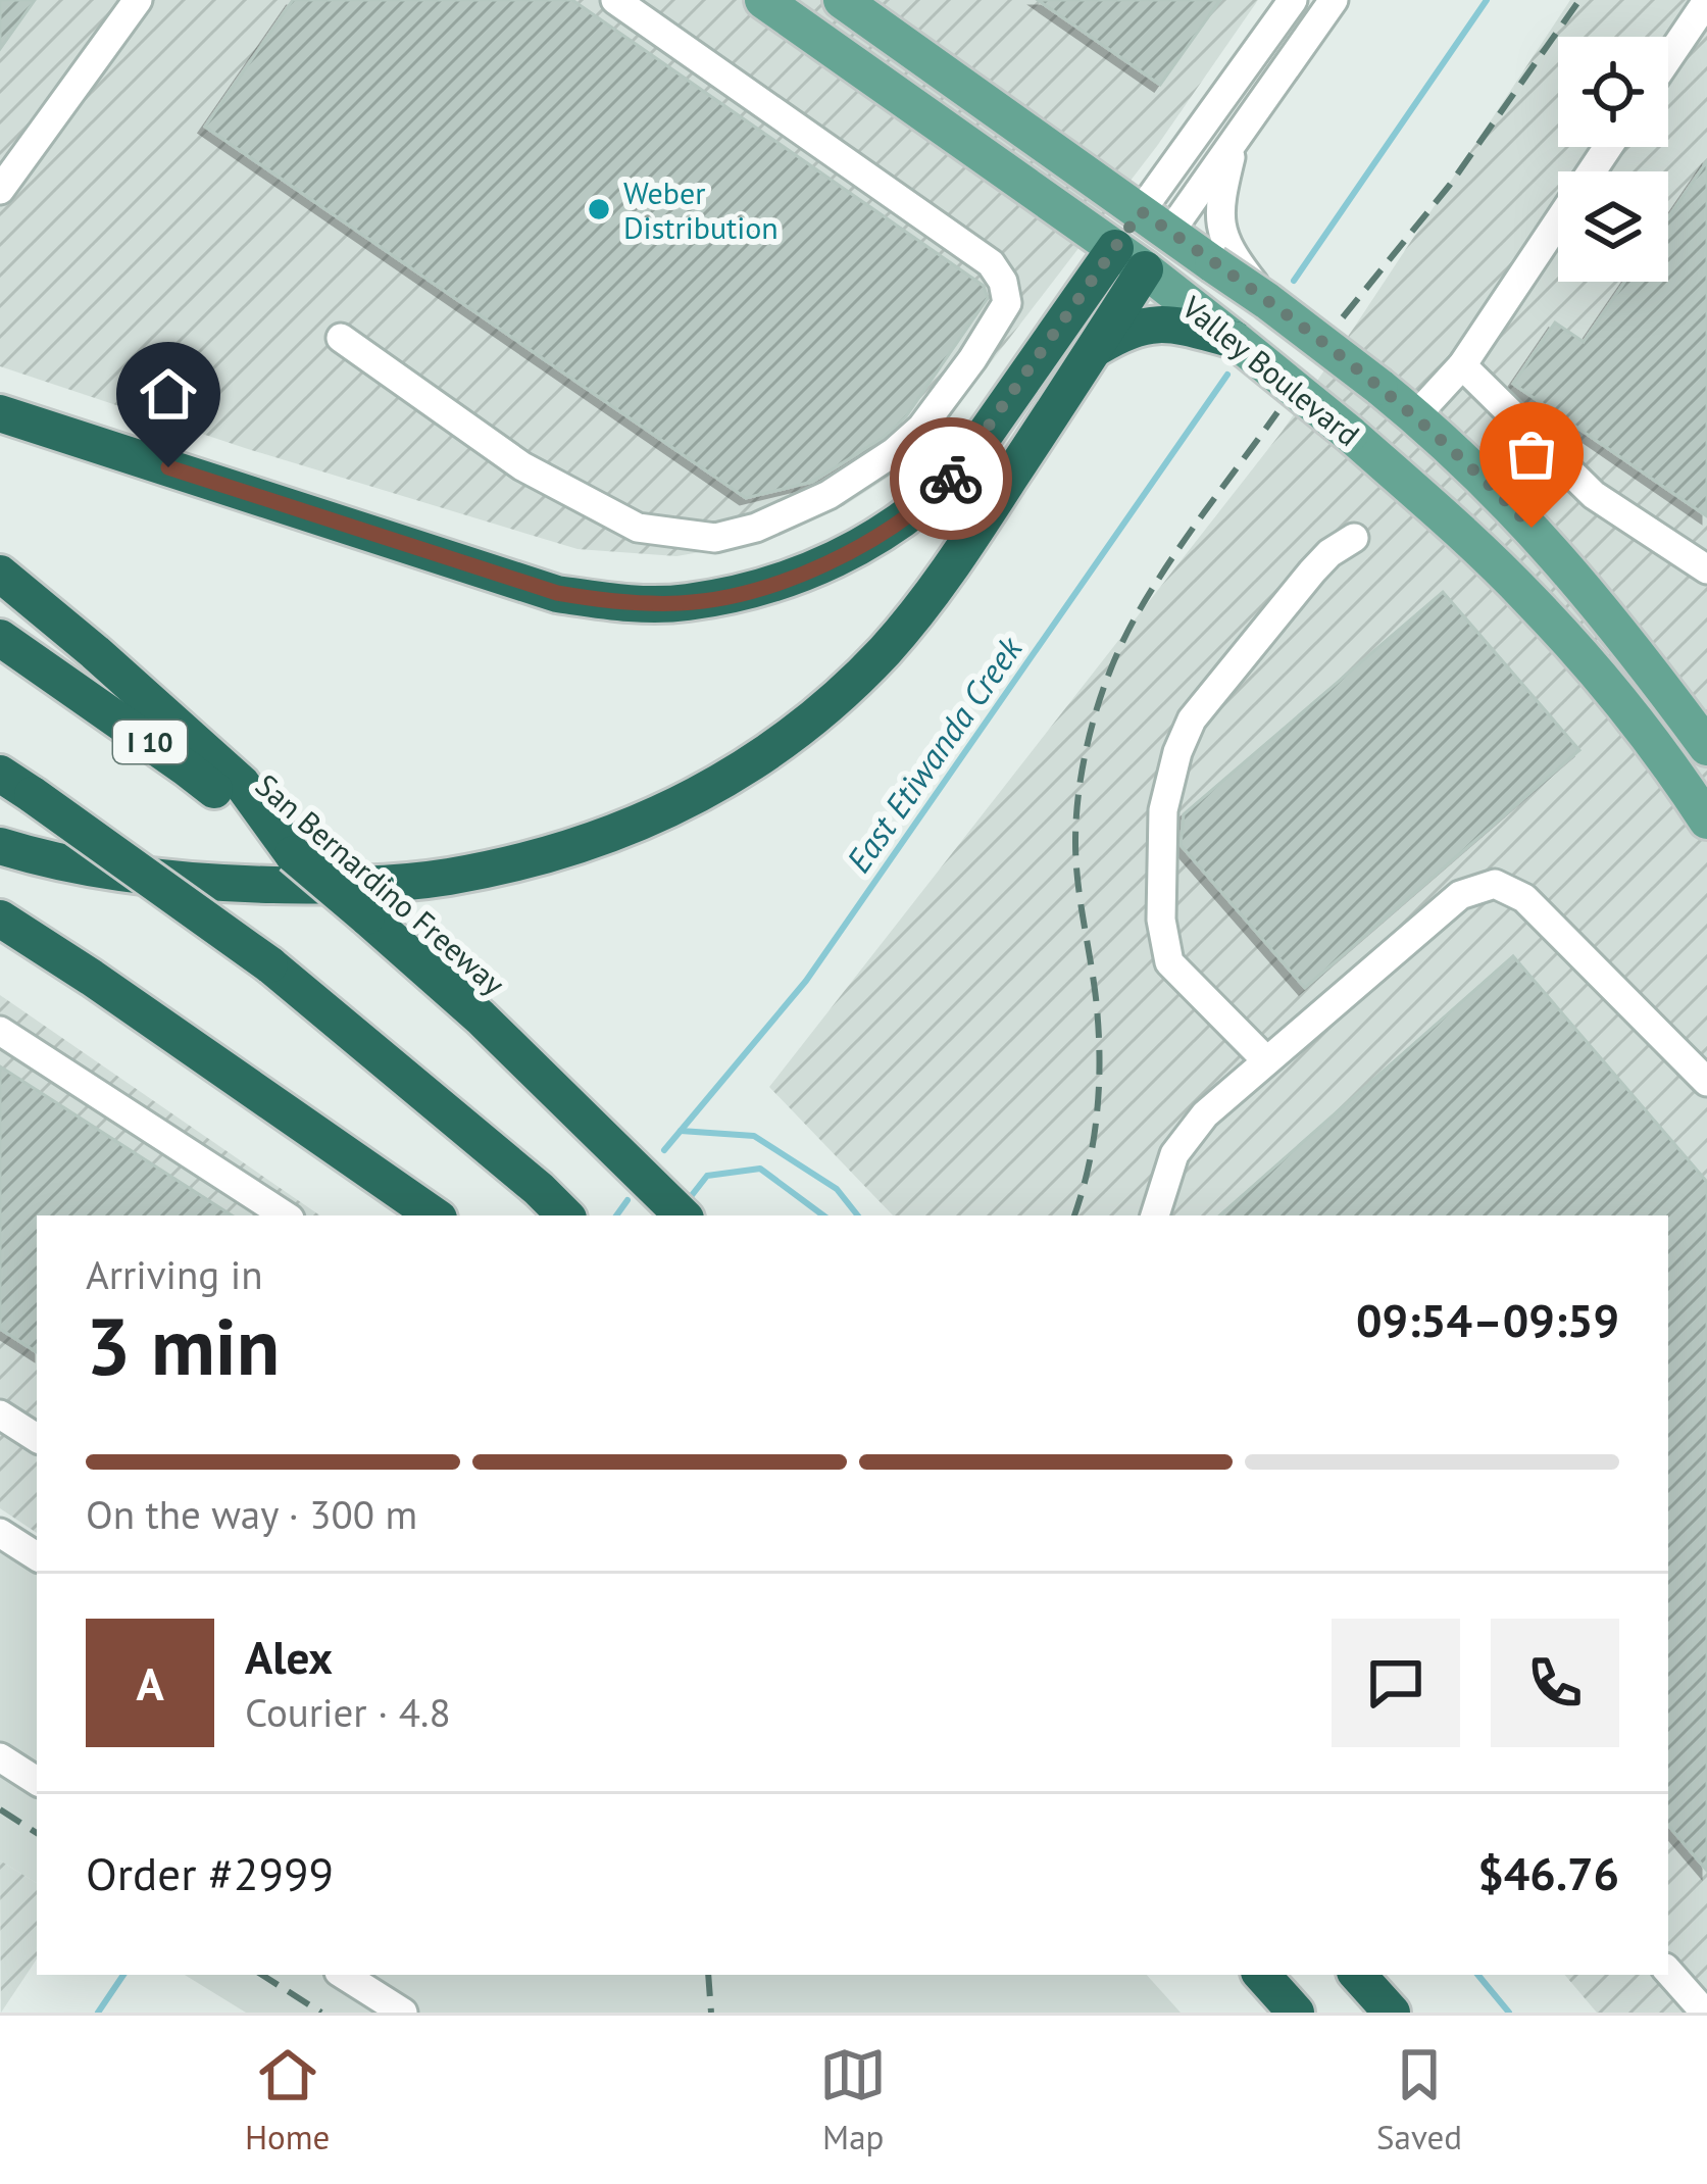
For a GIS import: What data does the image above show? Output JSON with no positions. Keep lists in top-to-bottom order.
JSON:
{
  "streets": {
    "highway": ["I 10", "San Bernardino Freeway"],
    "main road": ["Valley Boulevard"]
  },
  "water": ["East Etiwanda Creek"],
  "places": ["Weber Distribution"],
  "page": {
    "heading": ["3 min", "Arriving in", "09:54–09:59"],
    "panel": [
      "Alex",
      "Courier · 4.8",
      "Order #2999",
      "$46.76"
    ],
    "bar": "On the way · 300 m",
    "round": "A",
    "tabs": ["Home", "Map", "Saved"]
  }
}
